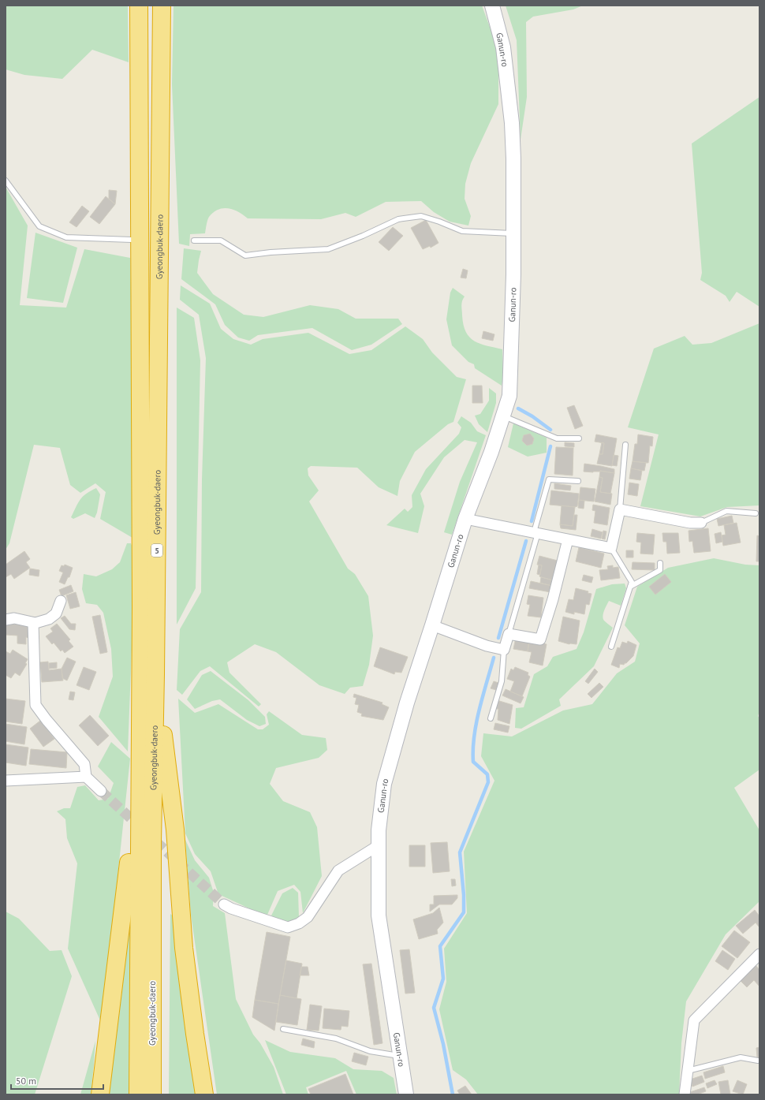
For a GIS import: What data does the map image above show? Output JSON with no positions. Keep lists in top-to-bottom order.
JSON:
{
  "streets": {
    "highway": ["Gyeongbuk-daero", "5"],
    "street": ["Ganun-ro"]
  },
  "scale_bar": "50 m"
}
